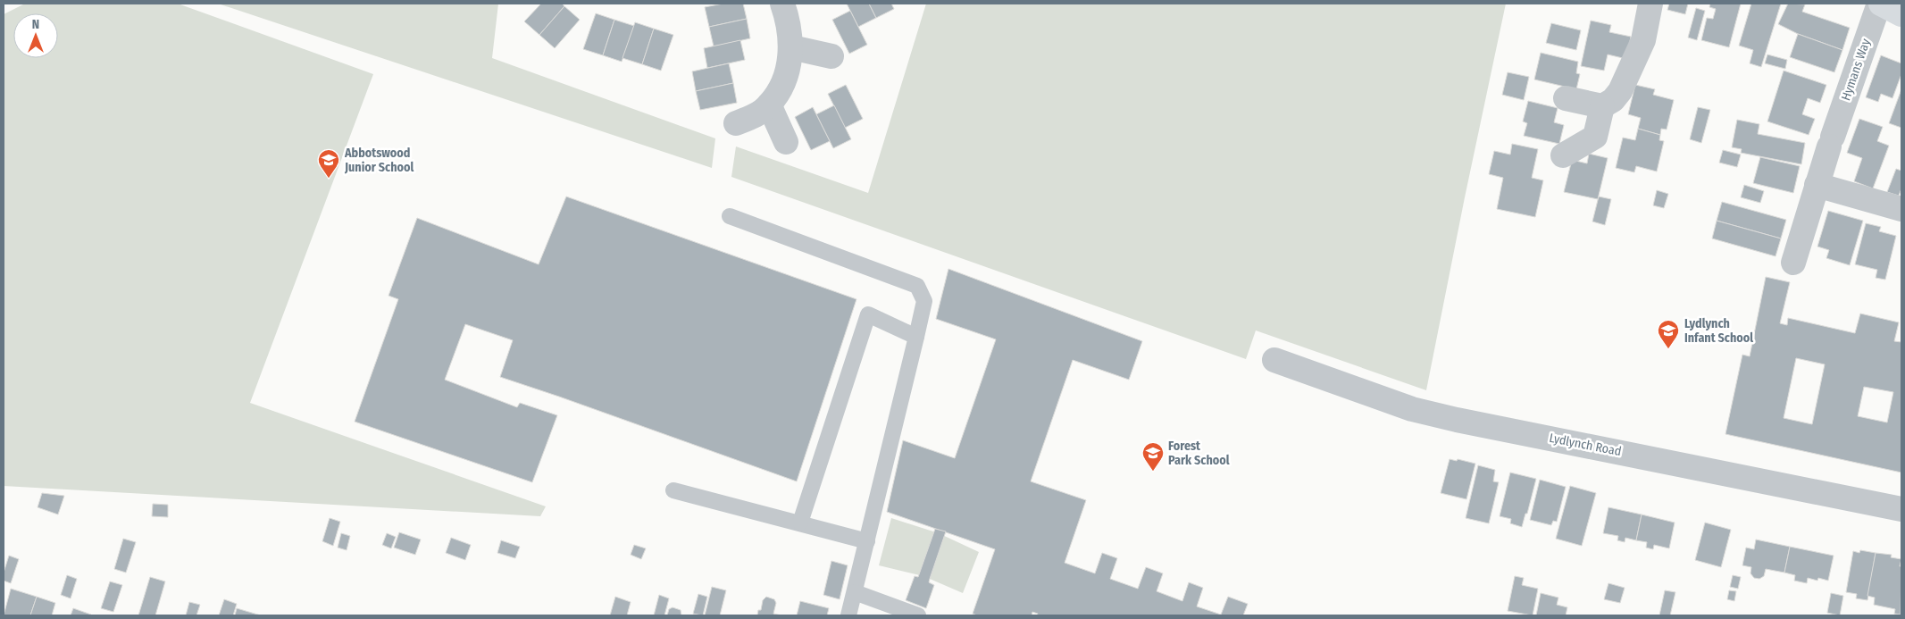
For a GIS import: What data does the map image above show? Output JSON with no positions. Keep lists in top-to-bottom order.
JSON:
{
  "streets": {
    "street": ["Hymans Way", "Lydlynch Road"]
  },
  "places": {
    "school or university": ["Abbotswood Junior School", "Lydlynch Infant School", "Forest Park School"]
  },
  "north": "top"
}
